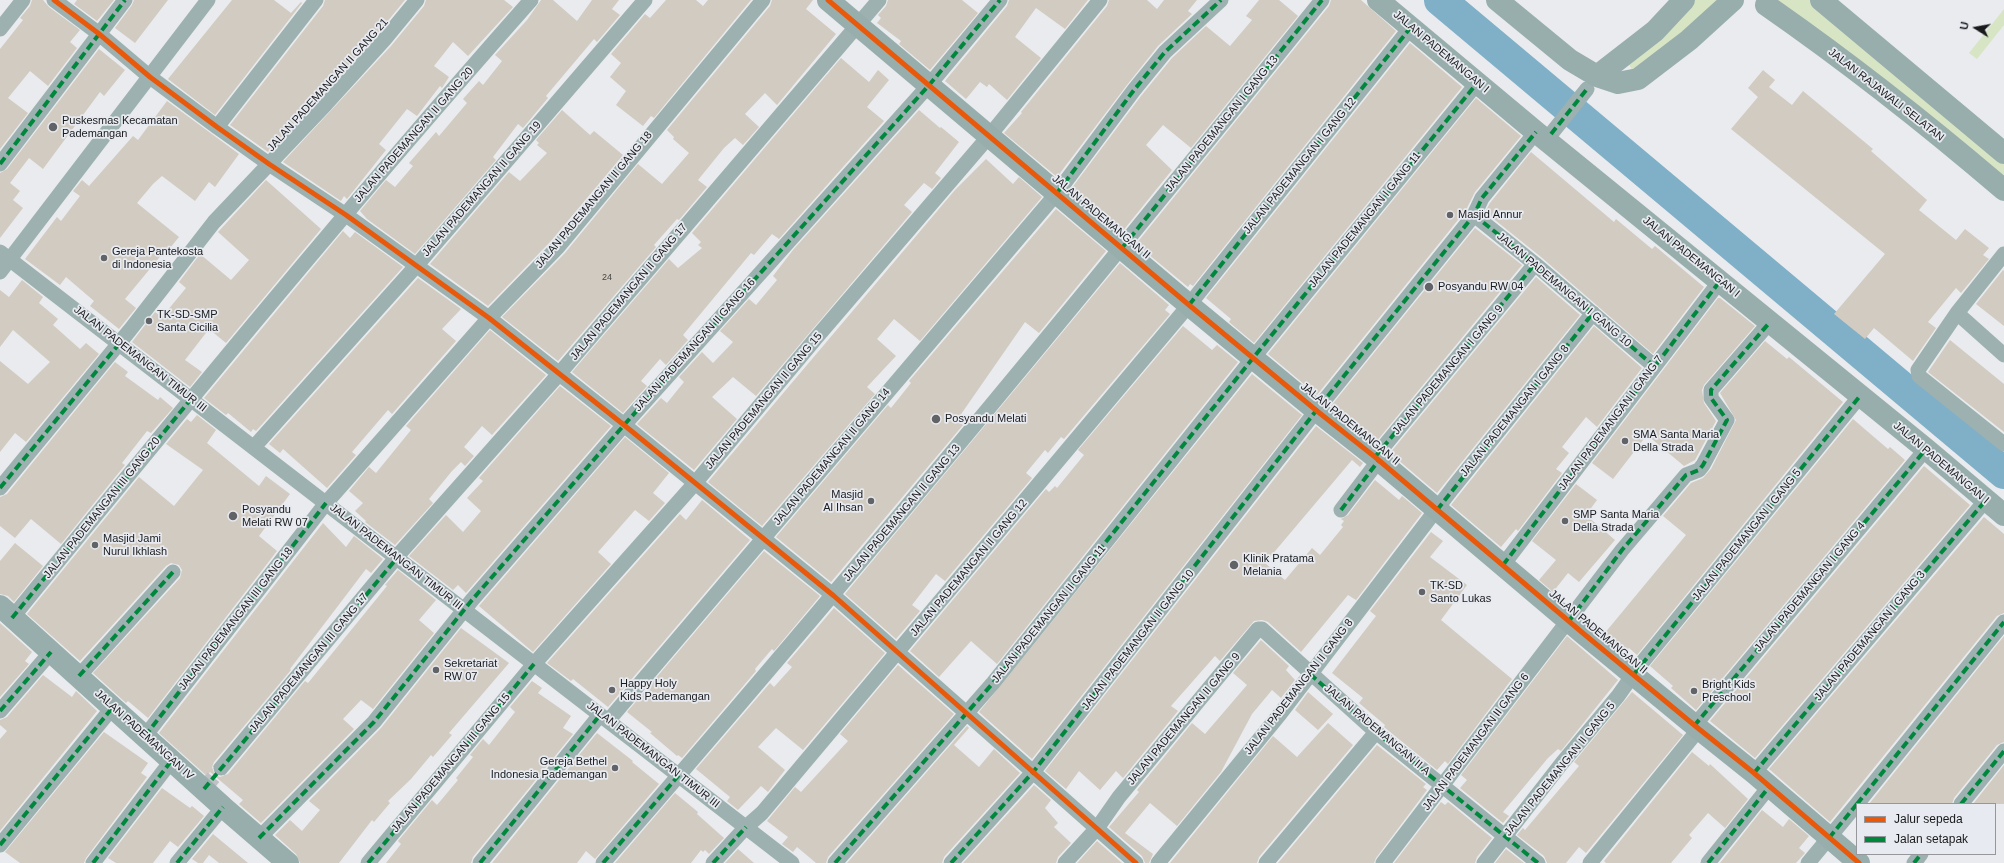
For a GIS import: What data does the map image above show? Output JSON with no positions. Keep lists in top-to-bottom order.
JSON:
{
  "streets": {
    "street": [
      "JALAN PADEMANGAN I",
      "JALAN PADEMANGAN II GANG 21",
      "JALAN RAJAWALI SELATAN",
      "JALAN PADEMANGAN I GANG 13",
      "JALAN PADEMANGAN II GANG 20",
      "JALAN PADEMANGAN I GANG 12",
      "JALAN PADEMANGAN II GANG 19",
      "JALAN PADEMANGAN II GANG 18",
      "JALAN PADEMANGAN II",
      "JALAN PADEMANGAN I GANG 11",
      "JALAN PADEMANGAN I GANG 10",
      "JALAN PADEMANGAN II GANG 17",
      "JALAN PADEMANGAN II GANG 16",
      "JALAN PADEMANGAN TIMUR III",
      "JALAN PADEMANGAN I GANG 9",
      "JALAN PADEMANGAN II GANG 15",
      "JALAN PADEMANGAN I GANG 8",
      "JALAN PADEMANGAN I GANG 7",
      "JALAN PADEMANGAN II GANG 14",
      "JALAN PADEMANGAN III GANG 20",
      "JALAN PADEMANGAN II GANG 13",
      "JALAN PADEMANGAN I GANG 5",
      "JALAN PADEMANGAN II GANG 12",
      "JALAN PADEMANGAN I GANG 4",
      "JALAN PADEMANGAN II GANG 11",
      "JALAN PADEMANGAN III GANG 18",
      "JALAN PADEMANGAN I GANG 3",
      "JALAN PADEMANGAN II GANG 10",
      "JALAN PADEMANGAN III GANG 17",
      "JALAN PADEMANGAN II GANG 8",
      "JALAN PADEMANGAN II GANG 9",
      "JALAN PADEMANGAN II A",
      "JALAN PADEMANGAN IV",
      "JALAN PADEMANGAN II GANG 6",
      "JALAN PADEMANGAN III GANG 15",
      "JALAN PADEMANGAN II GANG 5"
    ]
  },
  "crossings": [
    ["JALAN PADEMANGAN I", "JALAN PADEMANGAN I GANG 12"],
    ["JALAN PADEMANGAN I", "JALAN PADEMANGAN I GANG 11"],
    ["JALAN PADEMANGAN I", "JALAN PADEMANGAN I GANG 7"],
    ["JALAN PADEMANGAN I", "JALAN PADEMANGAN I GANG 5"],
    ["JALAN PADEMANGAN I", "JALAN PADEMANGAN I GANG 4"],
    ["JALAN PADEMANGAN I", "JALAN PADEMANGAN I GANG 3"],
    ["JALAN PADEMANGAN I", "JALAN PADEMANGAN II GANG 6"],
    ["JALAN PADEMANGAN II GANG 21", "JALAN PADEMANGAN TIMUR III"],
    ["JALAN PADEMANGAN I GANG 13", "JALAN PADEMANGAN II"],
    ["JALAN PADEMANGAN I GANG 13", "JALAN PADEMANGAN II GANG 13"],
    ["JALAN PADEMANGAN II GANG 20", "JALAN PADEMANGAN TIMUR III"],
    ["JALAN PADEMANGAN II GANG 20", "JALAN PADEMANGAN III GANG 20"],
    ["JALAN PADEMANGAN I GANG 12", "JALAN PADEMANGAN II"],
    ["JALAN PADEMANGAN I GANG 12", "JALAN PADEMANGAN II GANG 12"],
    ["JALAN PADEMANGAN II GANG 19", "JALAN PADEMANGAN TIMUR III"],
    ["JALAN PADEMANGAN II GANG 18", "JALAN PADEMANGAN TIMUR III"],
    ["JALAN PADEMANGAN II GANG 18", "JALAN PADEMANGAN III GANG 18"],
    ["JALAN PADEMANGAN II", "JALAN PADEMANGAN I GANG 11"],
    ["JALAN PADEMANGAN II", "JALAN PADEMANGAN II GANG 17"],
    ["JALAN PADEMANGAN II", "JALAN PADEMANGAN II GANG 16"],
    ["JALAN PADEMANGAN II", "JALAN PADEMANGAN I GANG 9"],
    ["JALAN PADEMANGAN II", "JALAN PADEMANGAN II GANG 15"],
    ["JALAN PADEMANGAN II", "JALAN PADEMANGAN I GANG 8"],
    ["JALAN PADEMANGAN II", "JALAN PADEMANGAN I GANG 7"],
    ["JALAN PADEMANGAN II", "JALAN PADEMANGAN II GANG 14"],
    ["JALAN PADEMANGAN II", "JALAN PADEMANGAN II GANG 13"],
    ["JALAN PADEMANGAN II", "JALAN PADEMANGAN I GANG 5"],
    ["JALAN PADEMANGAN II", "JALAN PADEMANGAN II GANG 12"],
    ["JALAN PADEMANGAN II", "JALAN PADEMANGAN I GANG 4"],
    ["JALAN PADEMANGAN II", "JALAN PADEMANGAN II GANG 11"],
    ["JALAN PADEMANGAN II", "JALAN PADEMANGAN I GANG 3"],
    ["JALAN PADEMANGAN II", "JALAN PADEMANGAN II GANG 10"],
    ["JALAN PADEMANGAN II", "JALAN PADEMANGAN II GANG 8"],
    ["JALAN PADEMANGAN II", "JALAN PADEMANGAN II GANG 6"],
    ["JALAN PADEMANGAN II", "JALAN PADEMANGAN II GANG 5"],
    ["JALAN PADEMANGAN I GANG 11", "JALAN PADEMANGAN II GANG 11"],
    ["JALAN PADEMANGAN I GANG 10", "JALAN PADEMANGAN I GANG 9"],
    ["JALAN PADEMANGAN I GANG 10", "JALAN PADEMANGAN I GANG 8"],
    ["JALAN PADEMANGAN I GANG 10", "JALAN PADEMANGAN I GANG 7"],
    ["JALAN PADEMANGAN II GANG 17", "JALAN PADEMANGAN TIMUR III"],
    ["JALAN PADEMANGAN II GANG 17", "JALAN PADEMANGAN III GANG 17"],
    ["JALAN PADEMANGAN II GANG 16", "JALAN PADEMANGAN TIMUR III"],
    ["JALAN PADEMANGAN II GANG 16", "JALAN PADEMANGAN IV"],
    ["JALAN PADEMANGAN TIMUR III", "JALAN PADEMANGAN II GANG 15"],
    ["JALAN PADEMANGAN TIMUR III", "JALAN PADEMANGAN II GANG 14"],
    ["JALAN PADEMANGAN TIMUR III", "JALAN PADEMANGAN III GANG 20"],
    ["JALAN PADEMANGAN TIMUR III", "JALAN PADEMANGAN II GANG 13"],
    ["JALAN PADEMANGAN TIMUR III", "JALAN PADEMANGAN II GANG 12"],
    ["JALAN PADEMANGAN TIMUR III", "JALAN PADEMANGAN III GANG 18"],
    ["JALAN PADEMANGAN TIMUR III", "JALAN PADEMANGAN III GANG 17"],
    ["JALAN PADEMANGAN TIMUR III", "JALAN PADEMANGAN III GANG 15"],
    ["JALAN PADEMANGAN II GANG 15", "JALAN PADEMANGAN III GANG 15"],
    ["JALAN PADEMANGAN I GANG 8", "JALAN PADEMANGAN II GANG 8"],
    ["JALAN PADEMANGAN III GANG 20", "JALAN PADEMANGAN IV"],
    ["JALAN PADEMANGAN I GANG 5", "JALAN PADEMANGAN II GANG 5"],
    ["JALAN PADEMANGAN III GANG 18", "JALAN PADEMANGAN IV"],
    ["JALAN PADEMANGAN II GANG 8", "JALAN PADEMANGAN II GANG 9"],
    ["JALAN PADEMANGAN II GANG 8", "JALAN PADEMANGAN II A"],
    ["JALAN PADEMANGAN II GANG 9", "JALAN PADEMANGAN II A"],
    ["JALAN PADEMANGAN II A", "JALAN PADEMANGAN II GANG 6"],
    ["JALAN PADEMANGAN II A", "JALAN PADEMANGAN II GANG 5"]
  ],
  "places": [
    "Puskesmas Kecamatan Pademangan",
    "Masjid Annur",
    "Gereja Pantekosta di Indonesia",
    "Posyandu RW 04",
    "TK-SD-SMP Santa Cicilia",
    "Posyandu Melati",
    "SMA Santa Maria Della Strada",
    "Masjid Al Ihsan",
    "Posyandu Melati RW 07",
    "SMP Santa Maria Della Strada",
    "Masjid Jami Nurul Ikhlash",
    "Klinik Pratama Melania",
    "TK-SD Santo Lukas",
    "Sekretariat RW 07",
    "Happy Holy Kids Pademangan",
    "Bright Kids Preschool",
    "Gereja Bethel Indonesia Pademangan"
  ],
  "house_numbers": ["24"],
  "legend": ["Jalur sepeda", "Jalan setapak"],
  "north": "left"
}
